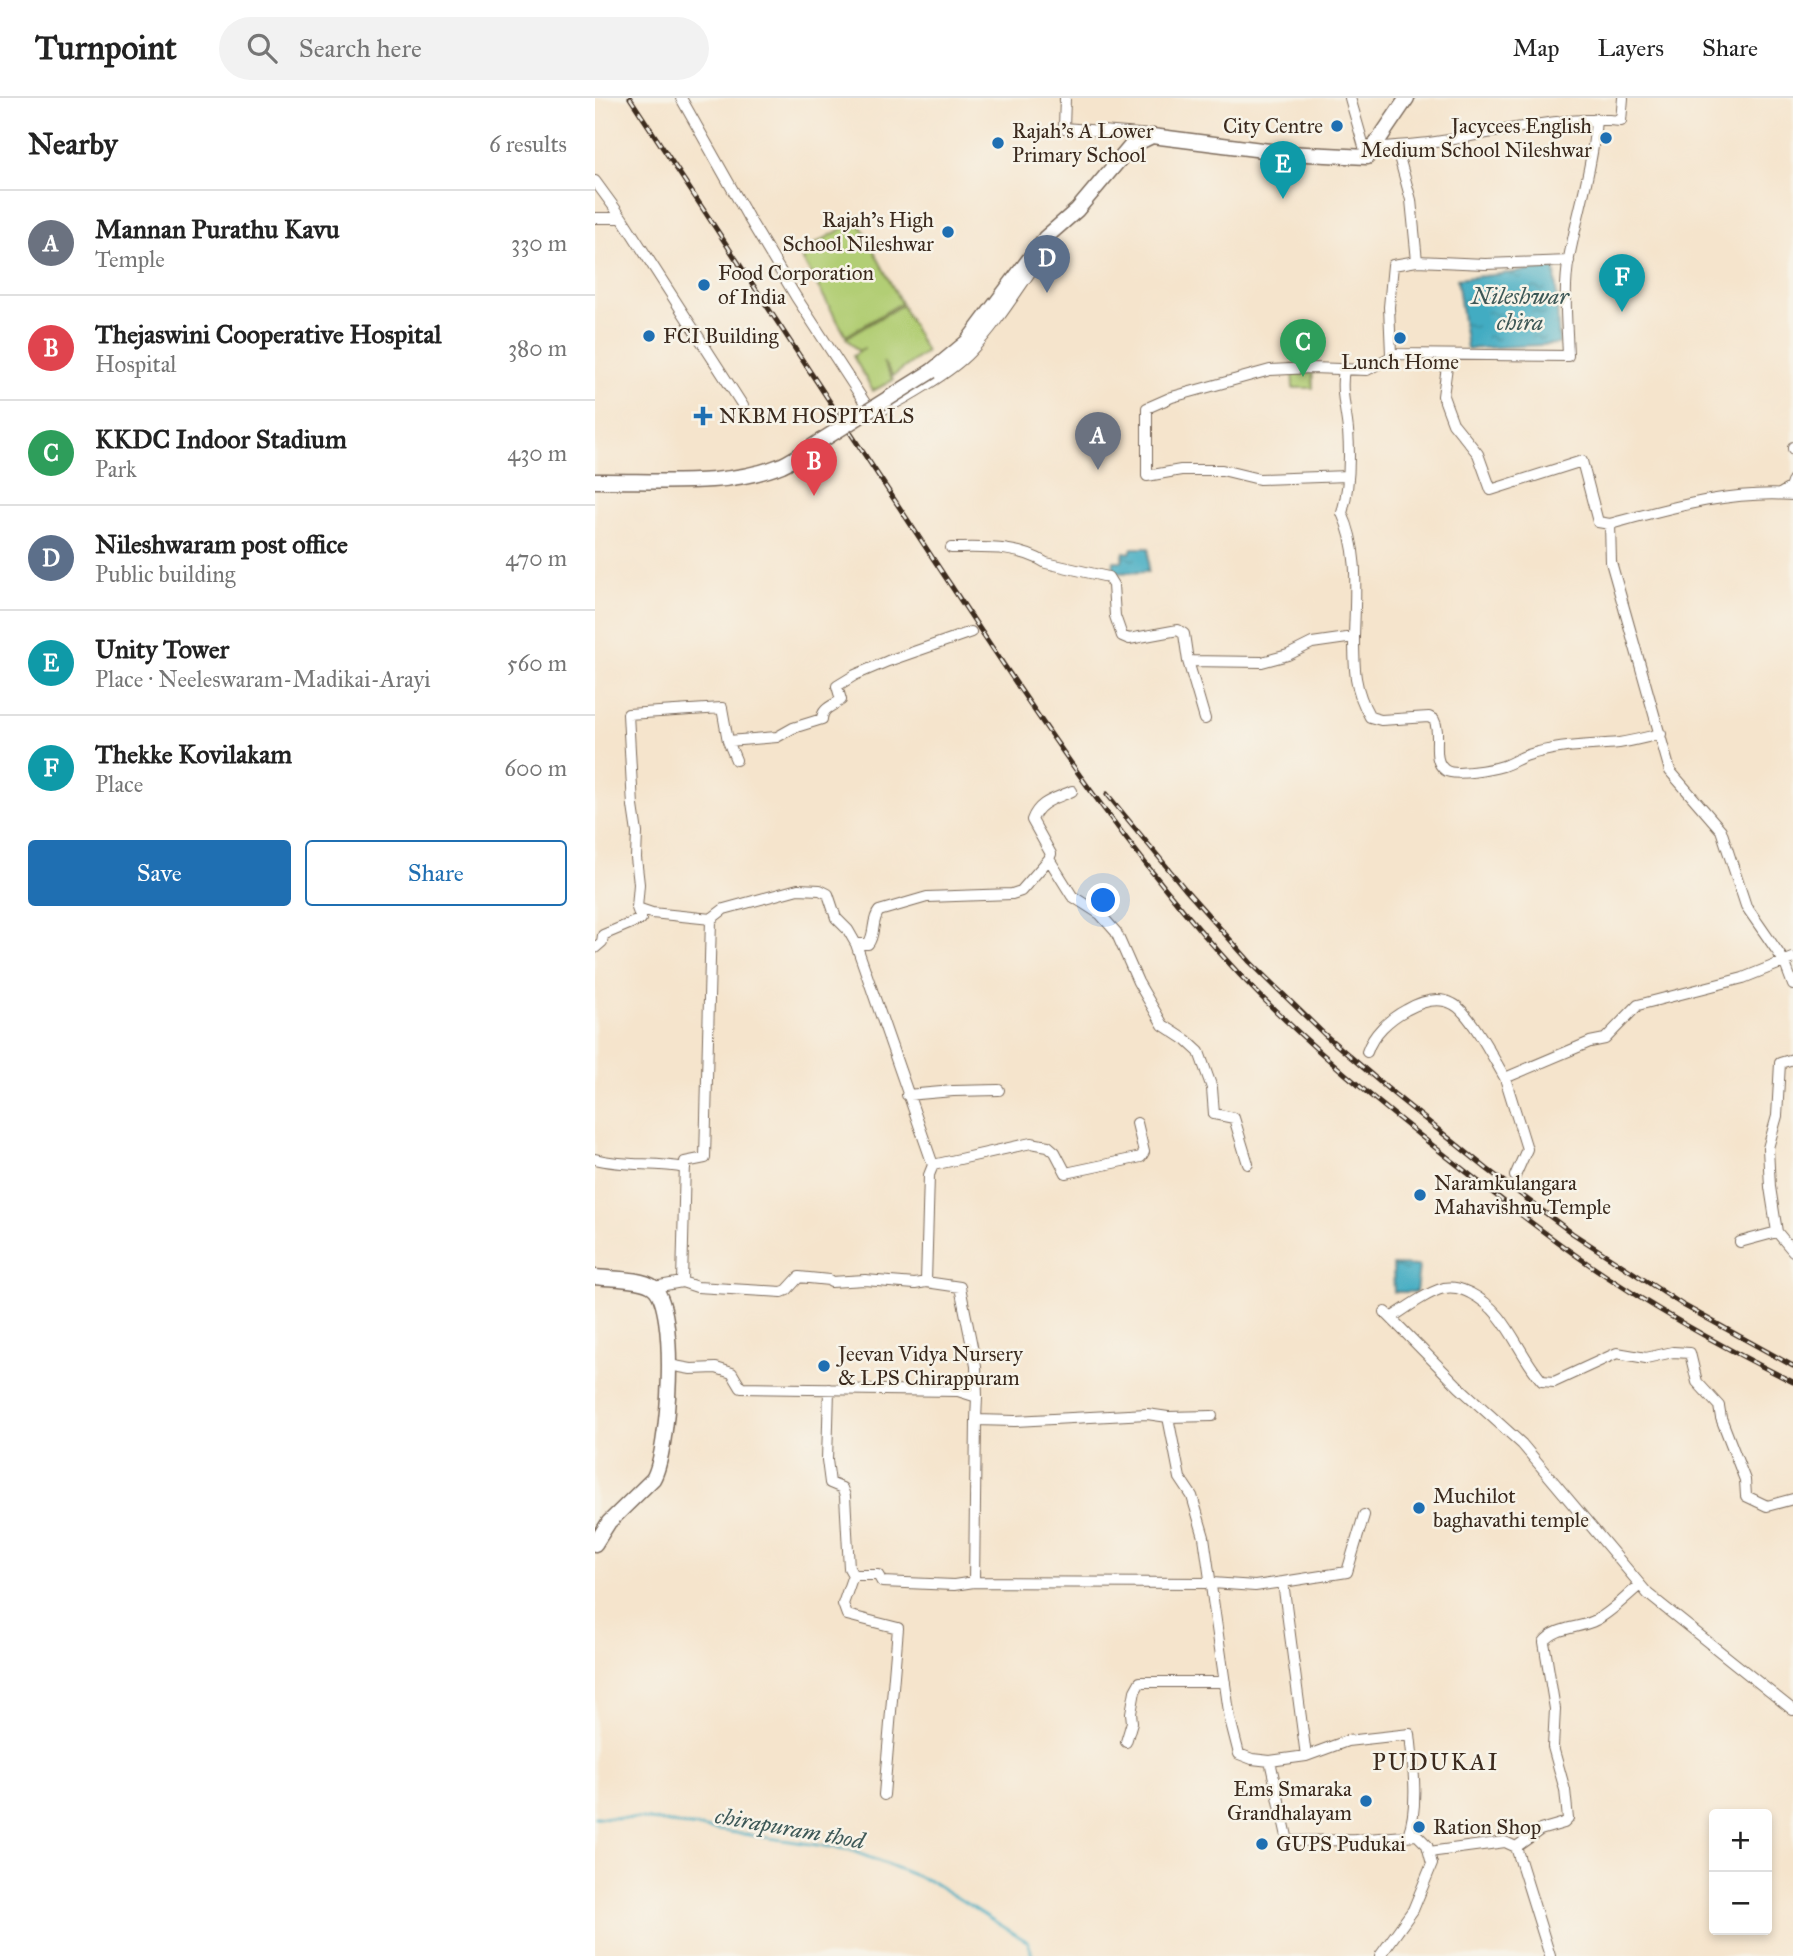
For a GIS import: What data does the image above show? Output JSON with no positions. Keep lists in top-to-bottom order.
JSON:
{
  "districts": ["PUDUKAI"],
  "water": ["Nileshwar chira", "chirapuram thod"],
  "places": {
    "other": [
      "City Centre",
      "Jacycees English Medium School Nileshwar",
      "Rajah's A Lower Primary School",
      "Rajah's High School Nileshwar",
      "Food Corporation of India",
      "FCI Building",
      "Lunch Home",
      "Naramkulangara Mahavishnu Temple",
      "Jeevan Vidya Nursery & LPS Chirappuram",
      "Muchilot baghavathi temple",
      "Ems Smaraka Grandhalayam",
      "Ration Shop",
      "GUPS Pudukai"
    ],
    "health": ["NKBM HOSPITALS"]
  },
  "page": {
    "header": "Turnpoint",
    "search": "Search here",
    "nav": ["Map", "Layers", "Share"],
    "heading": ["Nearby", "6 results"],
    "pins": [
      "E",
      "D",
      "F",
      "C",
      "A",
      "B"
    ],
    "list": [
      {
        "mark": "A",
        "name": "Mannan Purathu Kavu",
        "note": "Temple",
        "value": "330 m"
      },
      {
        "mark": "B",
        "name": "Thejaswini Cooperative Hospital",
        "note": "Hospital",
        "value": "380 m"
      },
      {
        "mark": "C",
        "name": "KKDC Indoor Stadium",
        "note": "Park",
        "value": "430 m"
      },
      {
        "mark": "D",
        "name": "Nileshwaram post office",
        "note": "Public building",
        "value": "470 m"
      },
      {
        "mark": "E",
        "name": "Unity Tower",
        "note": "Place · Neeleswaram-Madikai-Arayi",
        "value": "560 m"
      },
      {
        "mark": "F",
        "name": "Thekke Kovilakam",
        "note": "Place",
        "value": "600 m"
      }
    ],
    "buttons": ["Save", "Share"],
    "map_buttons": ["+", "−"]
  }
}
